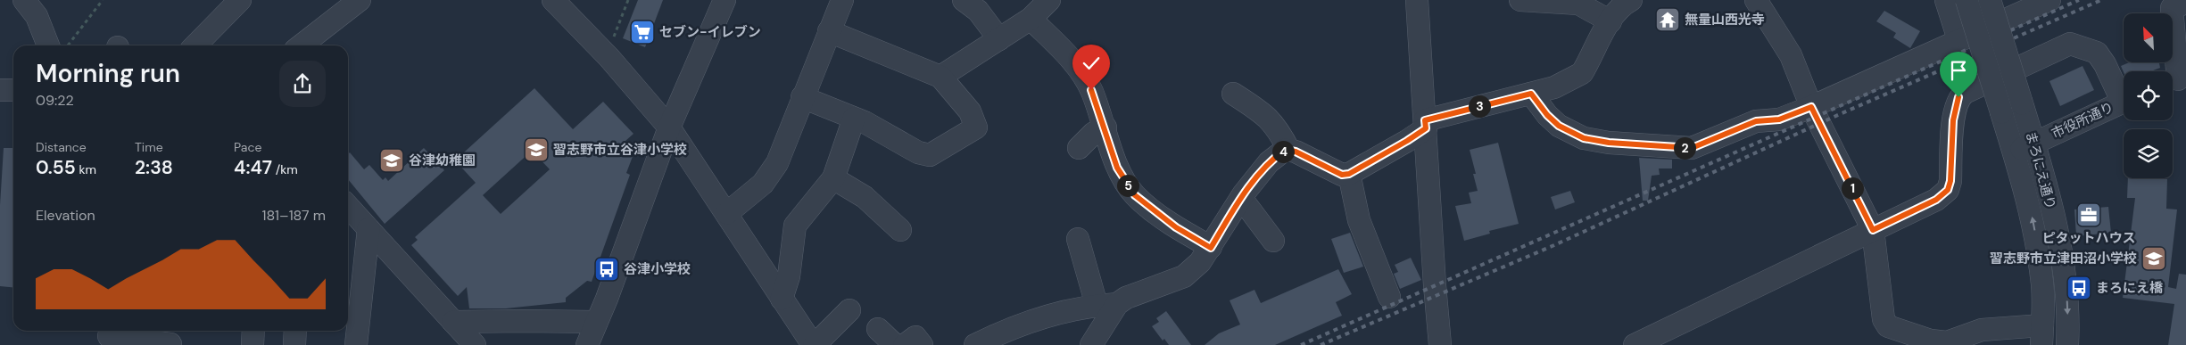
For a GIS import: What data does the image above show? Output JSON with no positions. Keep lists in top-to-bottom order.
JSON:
{
  "streets": {
    "street": ["市役所通り", "まろにえ通り"]
  },
  "crossings": [
    ["市役所通り", "まろにえ通り"]
  ],
  "places": {
    "temple": ["無量山西光寺"],
    "supermarket": ["セブン-イレブン"],
    "school or university": ["習志野市立谷津小学校", "谷津幼稚園", "習志野市立津田沼小学校"],
    "office": ["ピタットハウス"],
    "bus stop": ["谷津小学校", "まろにえ橋"]
  },
  "north": "top left",
  "page": {
    "heading": ["Morning run", "09:22"],
    "pins": [
      "3",
      "2",
      "4",
      "5",
      "1"
    ],
    "stats": [
      ["Distance", "0.55 km"],
      ["Time", "2:38"],
      ["Pace", "4:47 /km"]
    ],
    "chart": ["Elevation", "181–187 m"]
  }
}
